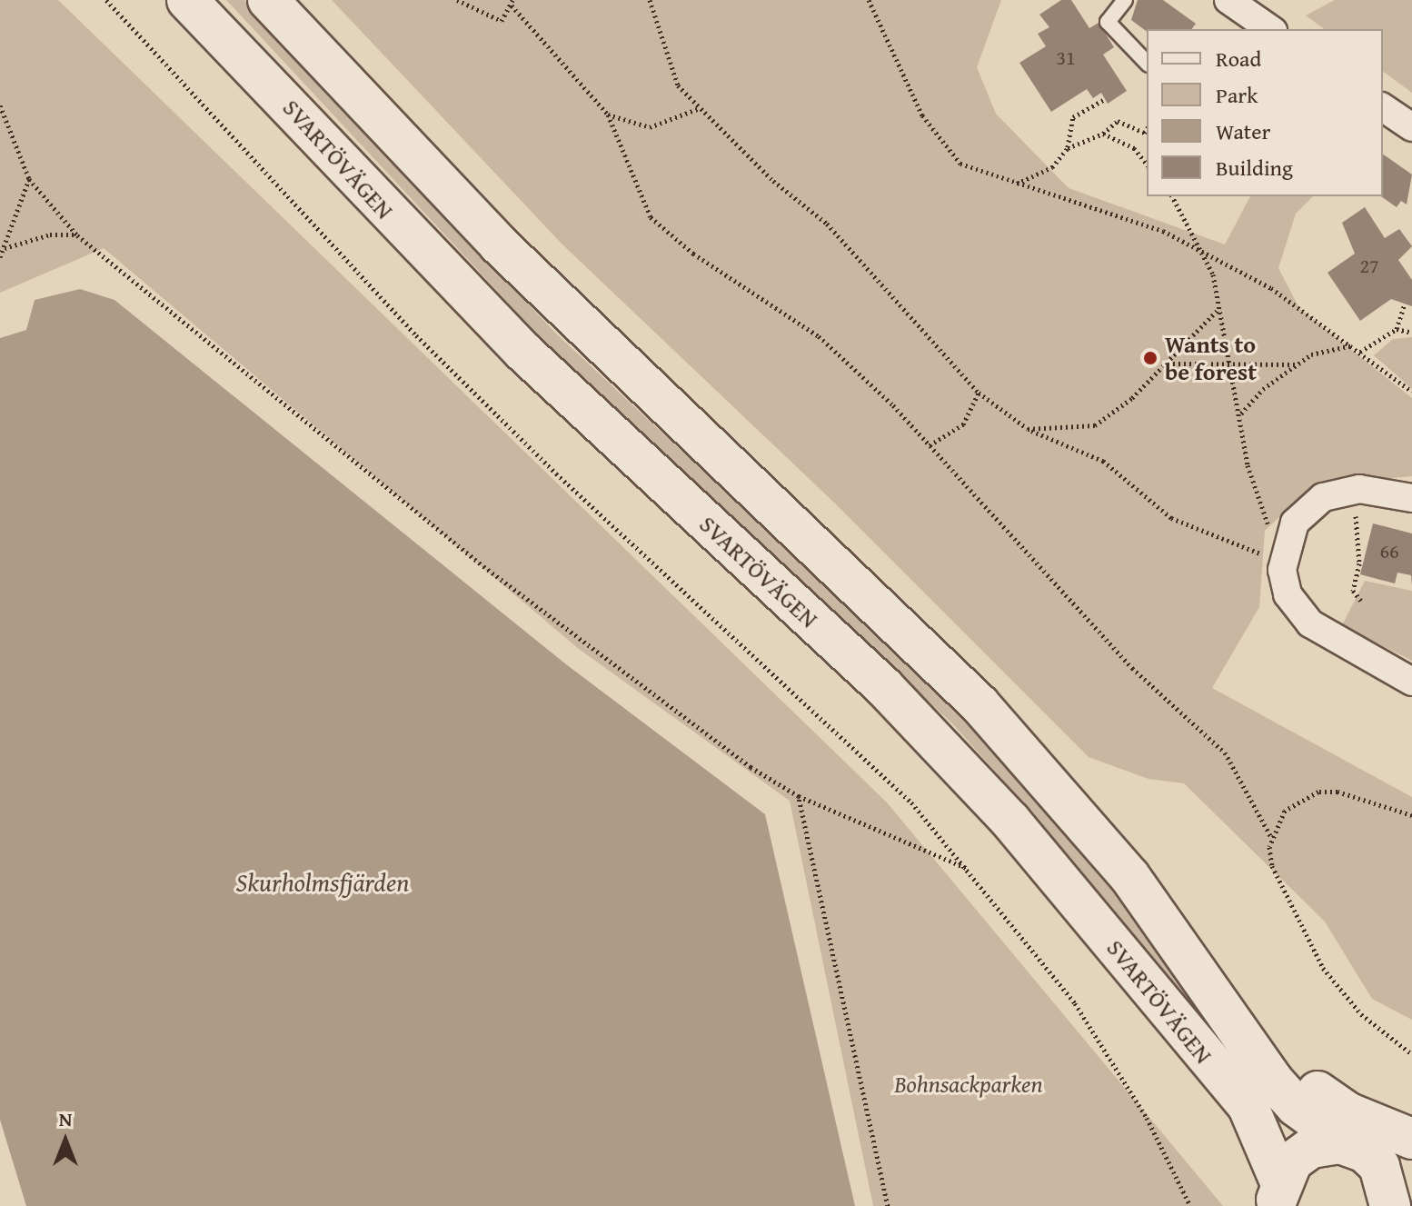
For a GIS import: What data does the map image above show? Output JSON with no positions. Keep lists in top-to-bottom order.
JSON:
{
  "streets": {
    "main road": ["SVARTÖVÄGEN"]
  },
  "water": ["Skurholmsfjärden"],
  "parks": ["Bohnsackparken"],
  "places": ["Wants to be forest"],
  "house_numbers": ["31", "27", "66"],
  "legend": [
    "Road",
    "Park",
    "Water",
    "Building"
  ],
  "north": "top"
}
